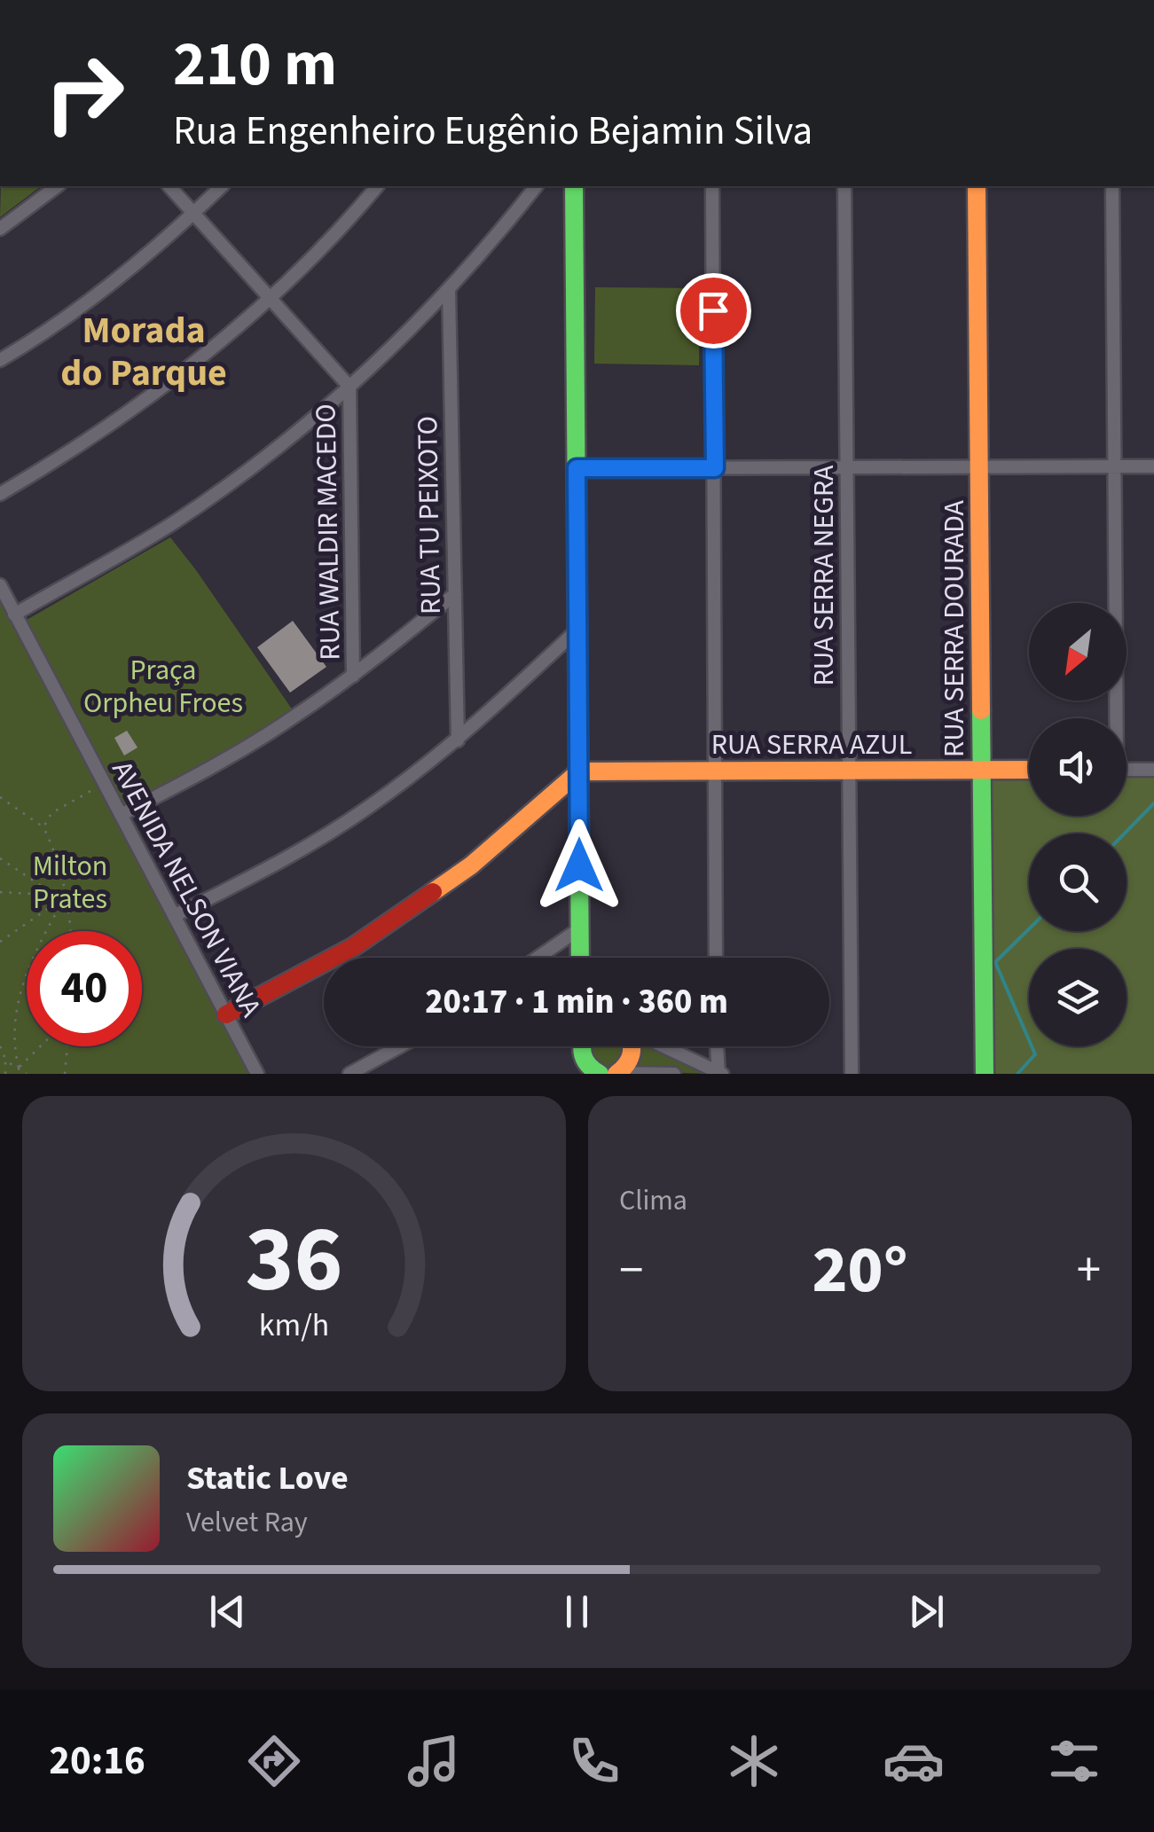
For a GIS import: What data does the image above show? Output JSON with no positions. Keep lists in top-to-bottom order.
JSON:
{
  "streets": {
    "street": [
      "RUA TU PEIXOTO",
      "RUA WALDIR MACEDO",
      "RUA SERRA NEGRA",
      "RUA SERRA DOURADA",
      "RUA SERRA AZUL",
      "AVENIDA NELSON VIANA"
    ]
  },
  "crossings": [
    ["RUA SERRA NEGRA", "RUA SERRA AZUL"],
    ["RUA SERRA DOURADA", "RUA SERRA AZUL"]
  ],
  "districts": ["Morada do Parque"],
  "parks": ["Praça Orpheu Froes", "Milton Prates"],
  "north": "bottom left",
  "page": {
    "turn": ["210 m", "Rua Engenheiro Eugênio Bejamin Silva"],
    "limit": "40",
    "trip": "20:17 · 1 min · 360 m",
    "tile": "Clima",
    "heat": ["−", "20°", "+"],
    "song": ["Static Love", "Velvet Ray"],
    "tabs": "20:16",
    "gauge": ["36", "km/h"]
  }
}
